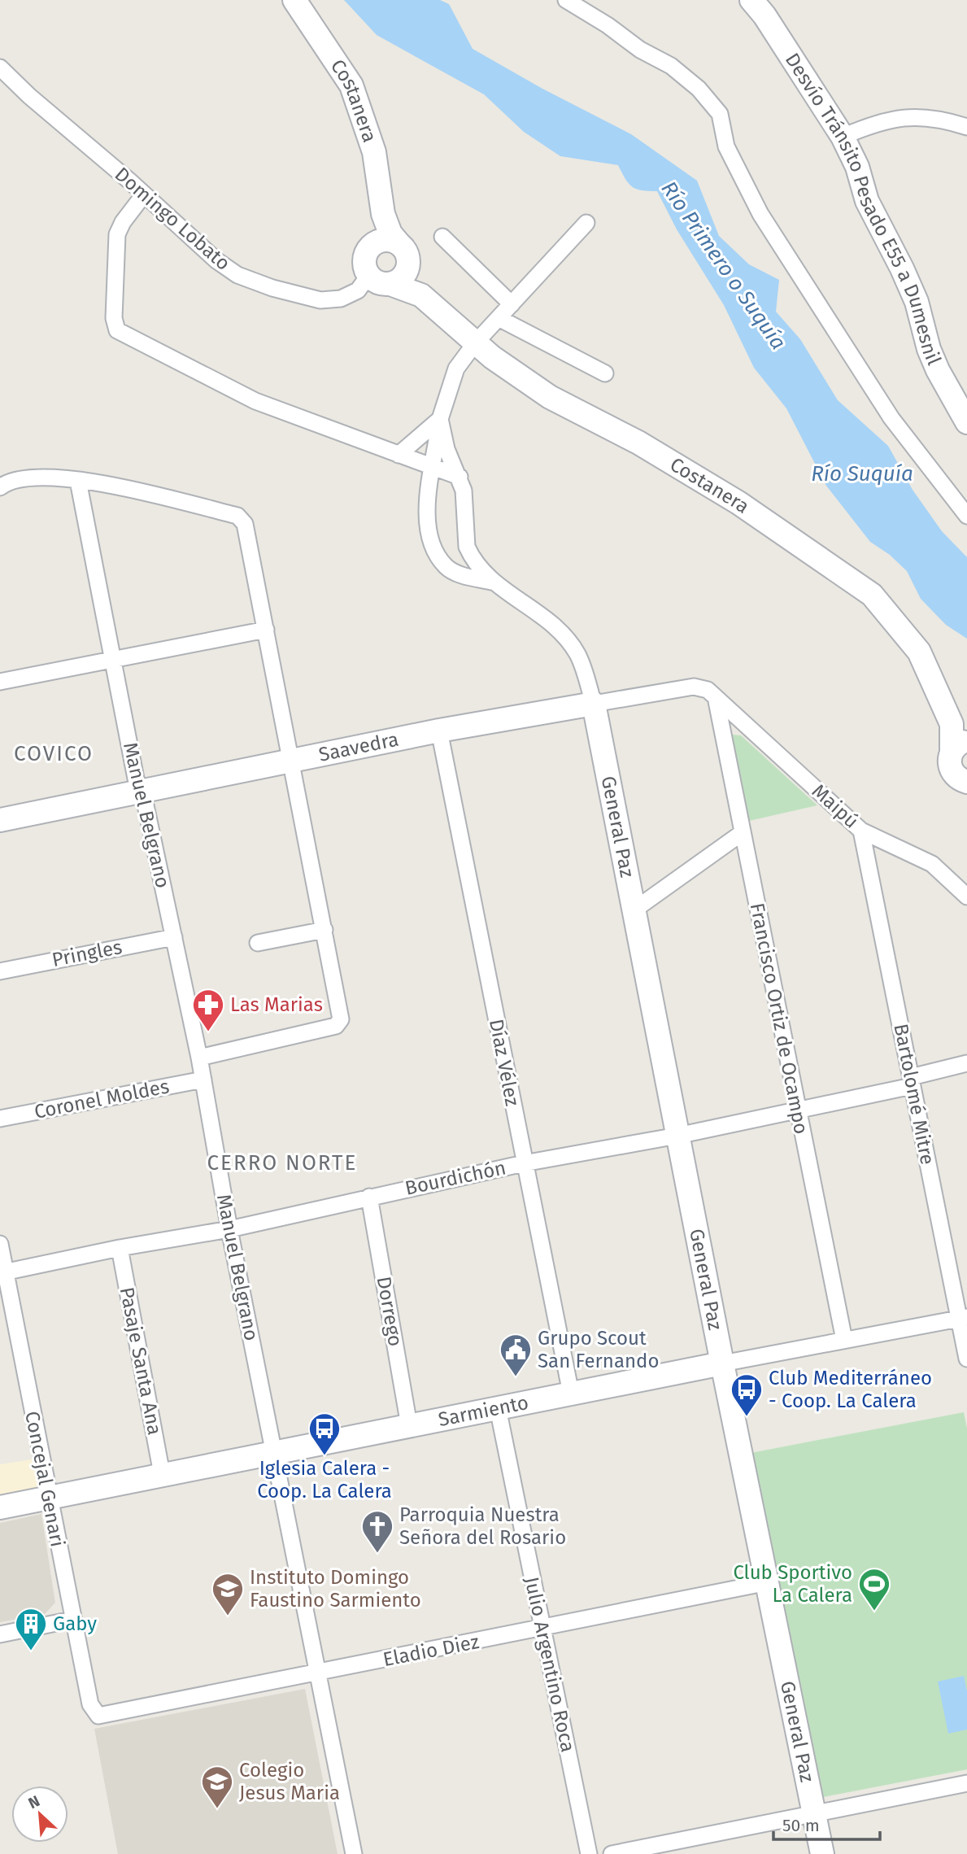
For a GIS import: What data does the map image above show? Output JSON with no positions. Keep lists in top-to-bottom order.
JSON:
{
  "streets": {
    "street": [
      "Costanera",
      "Desvío Tránsito Pesado E55 a Dumesnil",
      "Domingo Lobato",
      "Saavedra",
      "Maipú",
      "Manuel Belgrano",
      "General Paz",
      "Pringles",
      "Francisco Ortiz de Ocampo",
      "Díaz Vélez",
      "Bartolomé Mitre",
      "Coronel Moldes",
      "Bourdichón",
      "Dorrego",
      "Pasaje Santa Ana",
      "Sarmiento",
      "Concejal Genari",
      "Eladio Diez",
      "Julio Argentino Roca"
    ]
  },
  "crossings": [
    ["Costanera", "Domingo Lobato"],
    ["Saavedra", "Maipú"],
    ["Saavedra", "Manuel Belgrano"],
    ["Saavedra", "General Paz"],
    ["Saavedra", "Francisco Ortiz de Ocampo"],
    ["Saavedra", "Díaz Vélez"],
    ["Maipú", "Francisco Ortiz de Ocampo"],
    ["Maipú", "Bartolomé Mitre"],
    ["Manuel Belgrano", "Pringles"],
    ["Manuel Belgrano", "Coronel Moldes"],
    ["Manuel Belgrano", "Bourdichón"],
    ["Manuel Belgrano", "Sarmiento"],
    ["Manuel Belgrano", "Eladio Diez"],
    ["General Paz", "Bourdichón"],
    ["General Paz", "Sarmiento"],
    ["General Paz", "Eladio Diez"],
    ["Francisco Ortiz de Ocampo", "Bourdichón"],
    ["Francisco Ortiz de Ocampo", "Sarmiento"],
    ["Díaz Vélez", "Bourdichón"],
    ["Díaz Vélez", "Sarmiento"],
    ["Bartolomé Mitre", "Bourdichón"],
    ["Bartolomé Mitre", "Sarmiento"],
    ["Bourdichón", "Dorrego"],
    ["Bourdichón", "Pasaje Santa Ana"],
    ["Bourdichón", "Concejal Genari"],
    ["Dorrego", "Sarmiento"],
    ["Pasaje Santa Ana", "Sarmiento"],
    ["Sarmiento", "Concejal Genari"],
    ["Sarmiento", "Julio Argentino Roca"],
    ["Concejal Genari", "Eladio Diez"],
    ["Eladio Diez", "Julio Argentino Roca"]
  ],
  "districts": ["COVICO", "CERRO NORTE"],
  "water": ["Río Primero o Suquía", "Río Suquía"],
  "places": {
    "pharmacy": ["Las Marias"],
    "public building": ["Grupo Scout San Fernando"],
    "bus stop": ["Club Mediterráneo - Coop. La Calera", "Iglesia Calera - Coop. La Calera"],
    "church": ["Parroquia Nuestra Señora del Rosario"],
    "sports": ["Club Sportivo La Calera"],
    "school or university": ["Instituto Domingo Faustino Sarmiento", "Colegio Jesus Maria"],
    "building": ["Gaby"]
  },
  "scale_bar": "50 m",
  "north": "top left"
}
